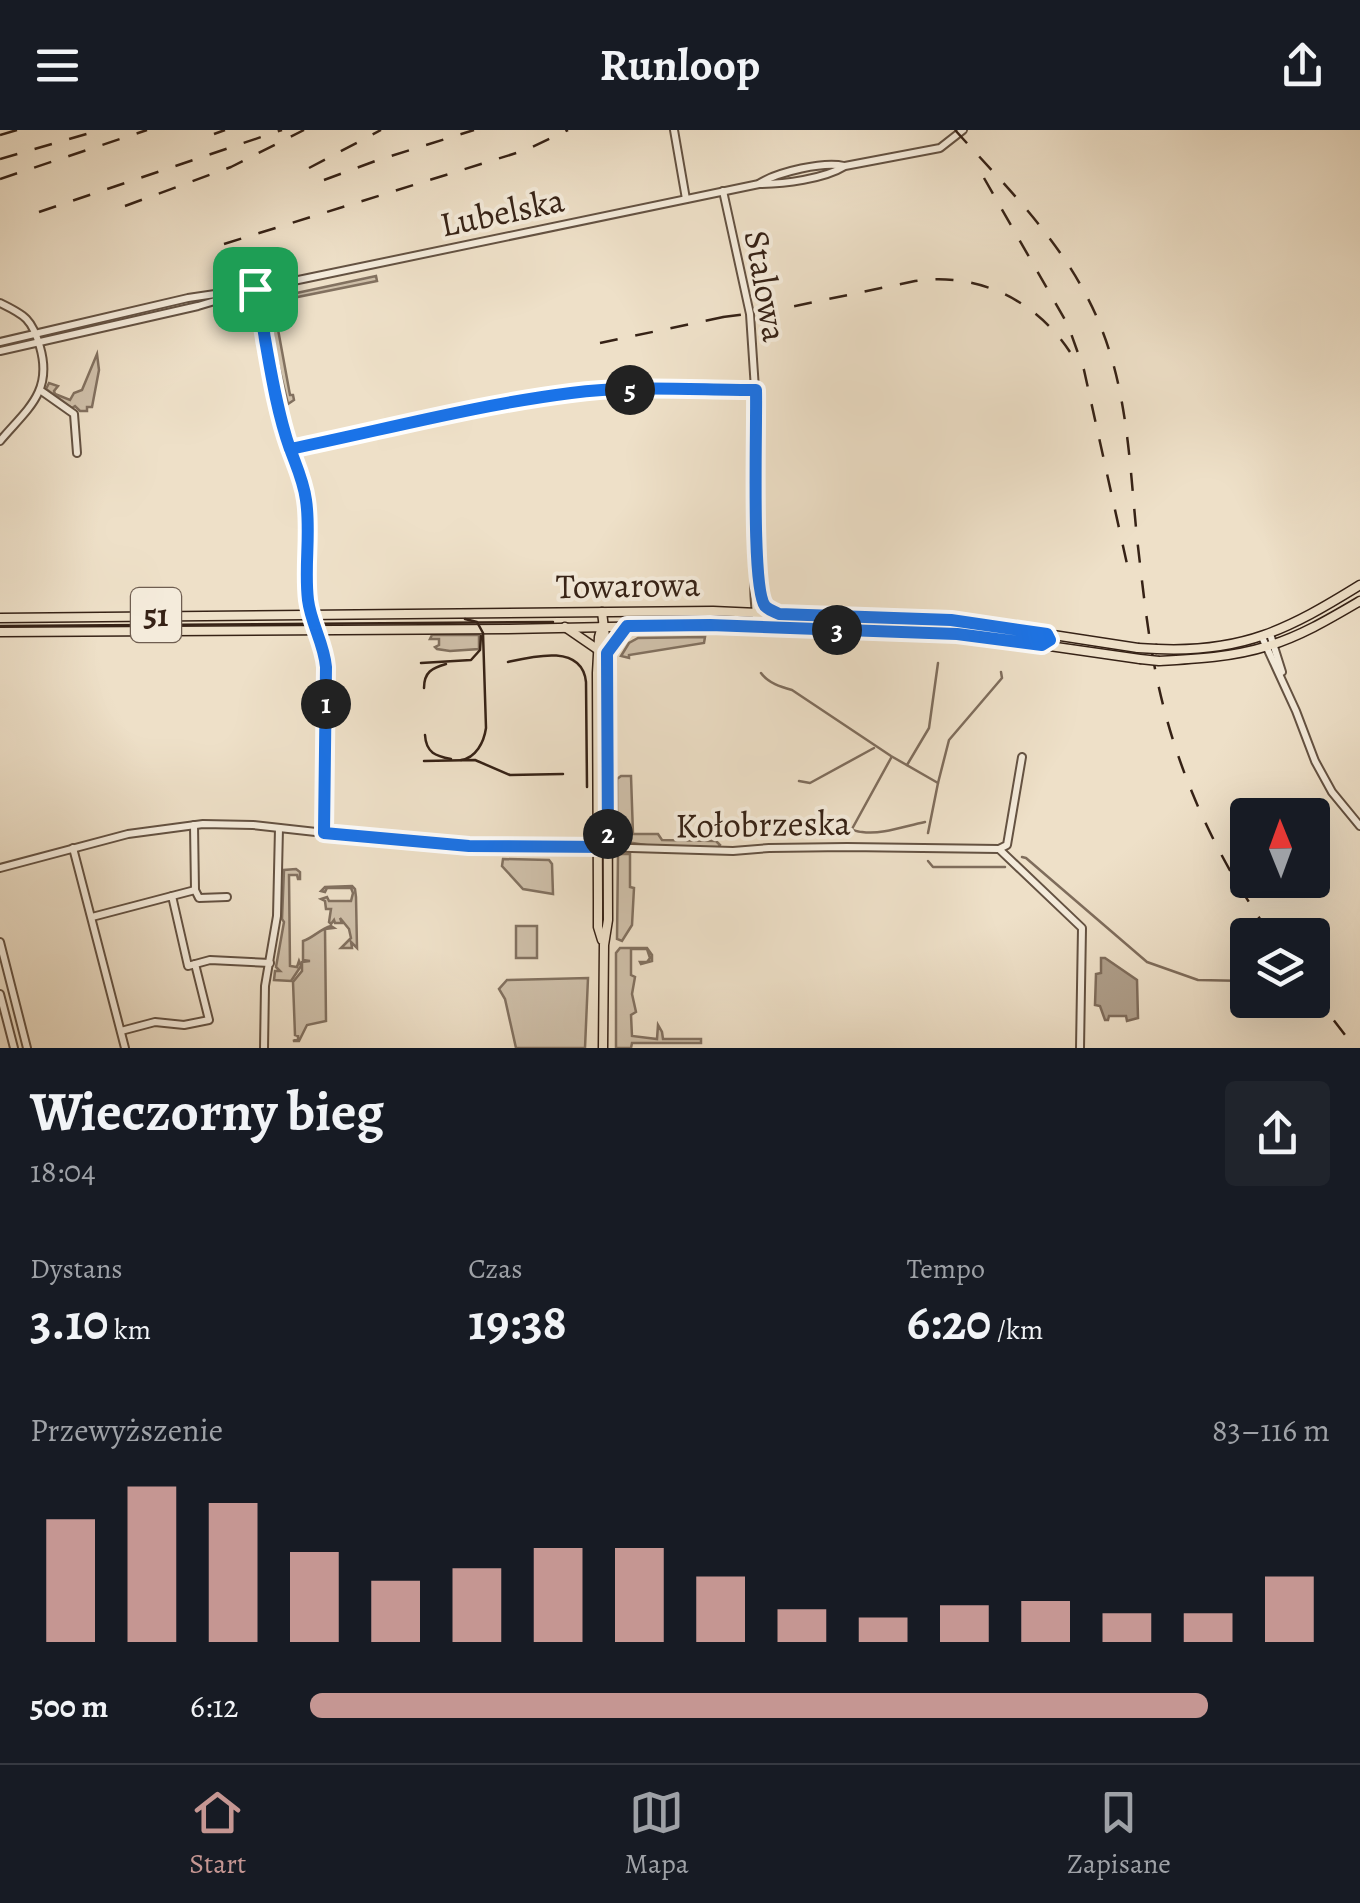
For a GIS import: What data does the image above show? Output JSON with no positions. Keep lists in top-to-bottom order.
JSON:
{
  "streets": {
    "main road": ["Towarowa", "51"],
    "street": ["Lubelska", "Stalowa", "Kołobrzeska"]
  },
  "crossings": [
    ["Lubelska", "Stalowa"],
    ["Stalowa", "Towarowa"]
  ],
  "north": "top",
  "page": {
    "header": "Runloop",
    "pins": [
      "5",
      "3",
      "1",
      "2"
    ],
    "heading": ["Wieczorny bieg", "18:04"],
    "stats": [
      ["Dystans", "3.10 km"],
      ["Czas", "19:38"],
      ["Tempo", "6:20 /km"]
    ],
    "chart": ["Przewyższenie", "83–116 m"],
    "list": [
      {
        "name": "500 m",
        "note": "6:12"
      }
    ],
    "tabs": ["Start", "Mapa", "Zapisane"]
  }
}
